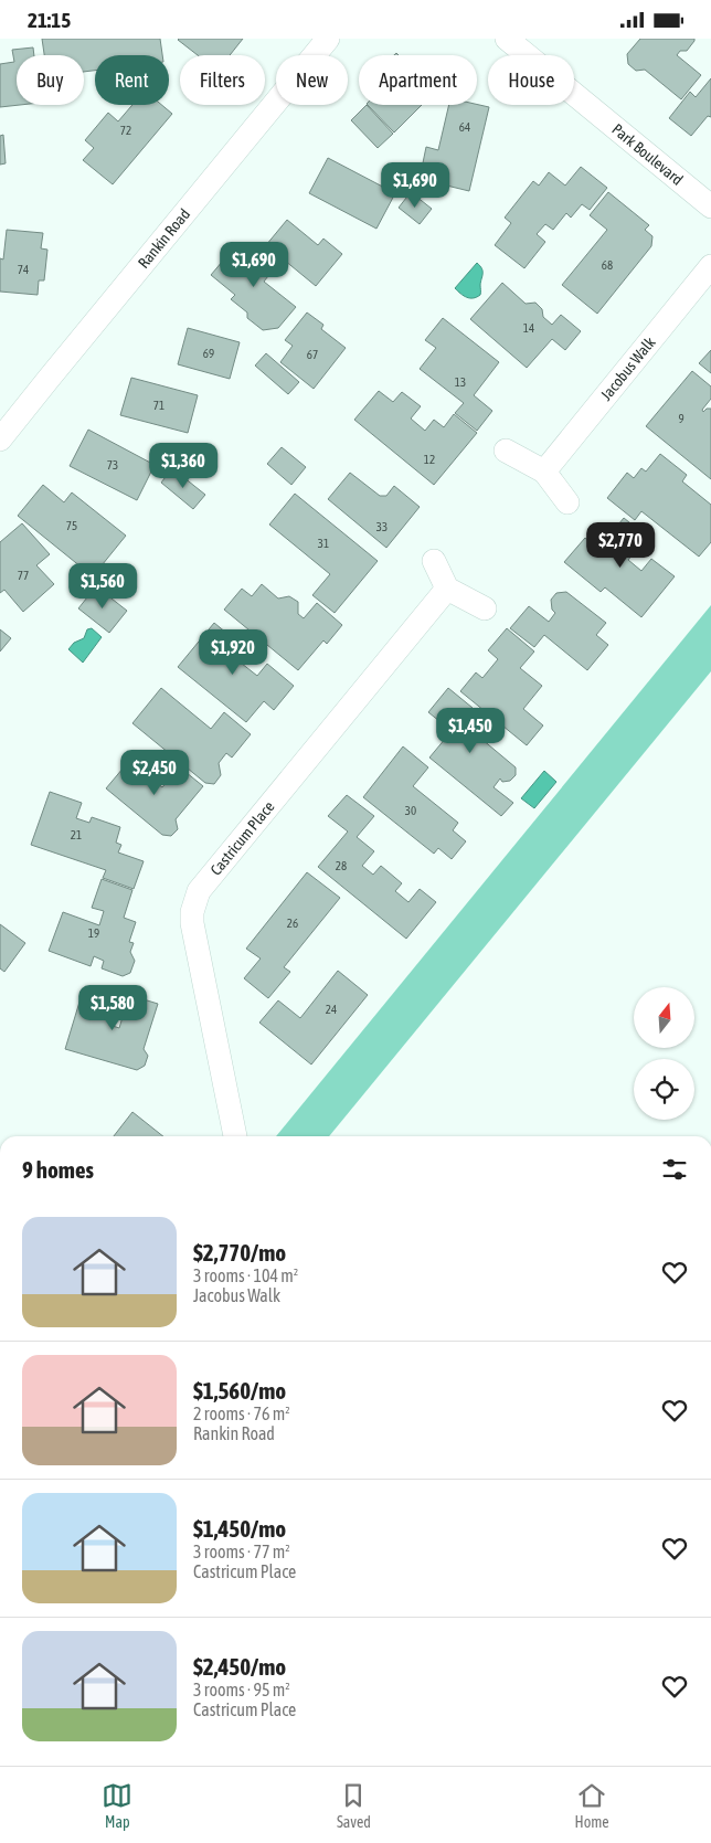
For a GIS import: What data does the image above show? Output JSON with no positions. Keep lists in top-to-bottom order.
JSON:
{
  "streets": {
    "street": [
      "Park Boulevard",
      "Rankin Road",
      "Jacobus Walk",
      "Castricum Place"
    ]
  },
  "house_numbers": [
    "64",
    "72",
    "68",
    "74",
    "14",
    "69",
    "67",
    "13",
    "71",
    "9",
    "12",
    "73",
    "75",
    "33",
    "31",
    "77",
    "30",
    "21",
    "28",
    "26",
    "19",
    "24"
  ],
  "north": "top",
  "page": {
    "status": "21:15",
    "chip": [
      "Buy",
      "Rent",
      "Filters",
      "New",
      "Apartment",
      "House"
    ],
    "price": [
      "$1,690",
      "$1,690",
      "$1,360",
      "$2,770",
      "$1,560",
      "$1,920",
      "$1,450",
      "$2,450",
      "$1,580"
    ],
    "heading": "9 homes",
    "list": [
      {
        "name": "$2,770/mo",
        "note": "3 rooms · 104 m² · Jacobus Walk"
      },
      {
        "name": "$1,560/mo",
        "note": "2 rooms · 76 m² · Rankin Road"
      },
      {
        "name": "$1,450/mo",
        "note": "3 rooms · 77 m² · Castricum Place"
      },
      {
        "name": "$2,450/mo",
        "note": "3 rooms · 95 m² · Castricum Place"
      }
    ],
    "tabs": ["Map", "Saved", "Home"]
  }
}
